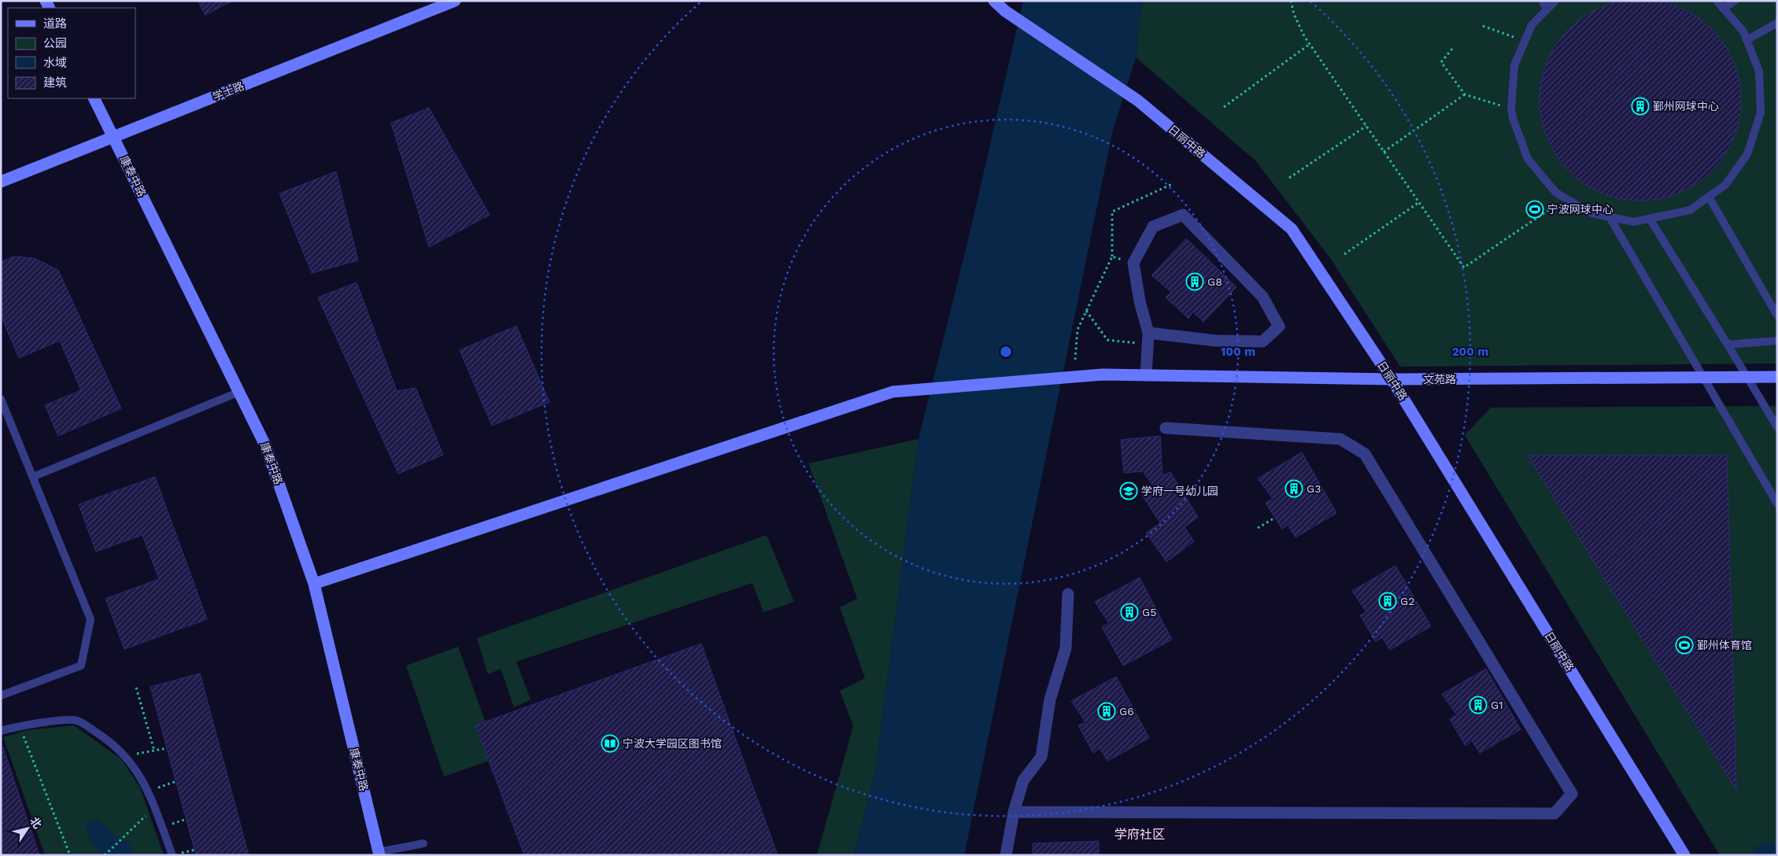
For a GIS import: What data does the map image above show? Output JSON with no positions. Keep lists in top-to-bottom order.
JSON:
{
  "streets": {
    "street": [
      "学士路",
      "日丽中路",
      "康泰中路",
      "文苑路"
    ]
  },
  "crossings": [
    ["学士路", "康泰中路"],
    ["日丽中路", "文苑路"],
    ["康泰中路", "文苑路"]
  ],
  "districts": ["学府社区"],
  "places": {
    "building": [
      "鄞州网球中心",
      "G8",
      "G3",
      "G2",
      "G5",
      "G1",
      "G6"
    ],
    "sports": ["宁波网球中心", "鄞州体育馆"],
    "school or university": ["学府一号幼儿园"],
    "library": ["宁波大学园区图书馆"]
  },
  "legend": [
    "道路",
    "公园",
    "水域",
    "建筑"
  ],
  "north": "top right",
  "rings": ["100 m", "200 m"]
}
